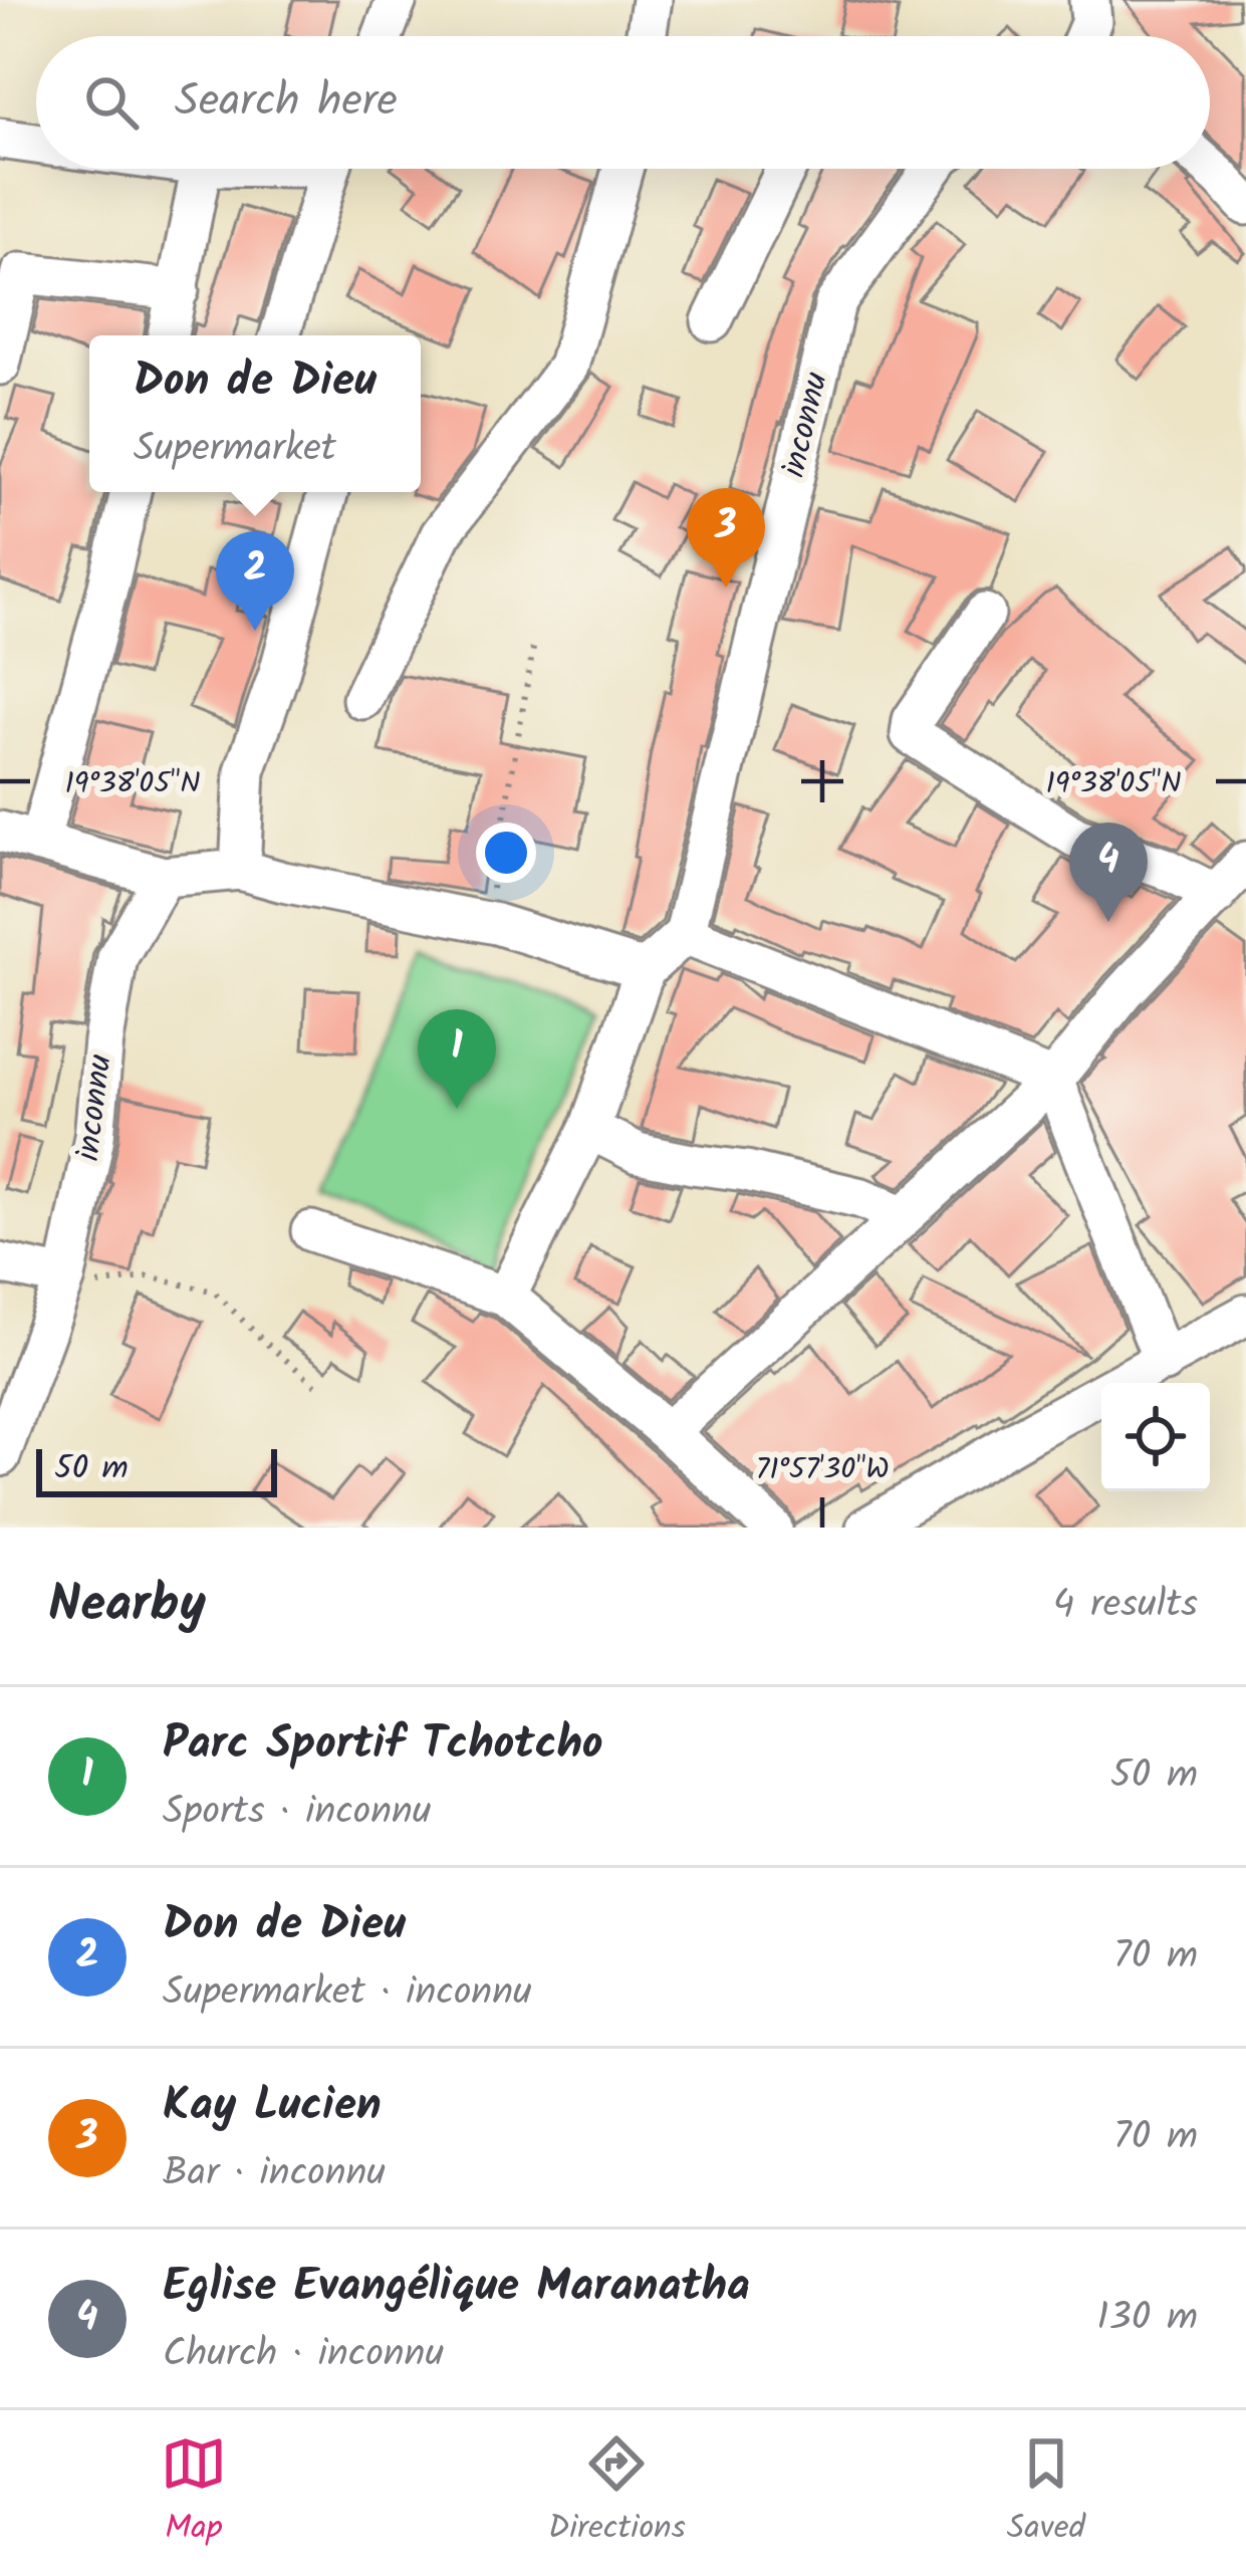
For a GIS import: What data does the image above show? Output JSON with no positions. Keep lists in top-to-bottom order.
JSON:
{
  "streets": {
    "street": ["inconnu"]
  },
  "scale_bar": "50 m",
  "page": {
    "search": "Search here",
    "popup": ["Don de Dieu", "Supermarket"],
    "pins": [
      "3",
      "2",
      "4",
      "1"
    ],
    "scale": "50 m",
    "heading": ["Nearby", "4 results"],
    "list": [
      {
        "mark": "1",
        "name": "Parc Sportif Tchotcho",
        "note": "Sports · inconnu",
        "value": "50 m"
      },
      {
        "mark": "2",
        "name": "Don de Dieu",
        "note": "Supermarket · inconnu",
        "value": "70 m"
      },
      {
        "mark": "3",
        "name": "Kay Lucien",
        "note": "Bar · inconnu",
        "value": "70 m"
      },
      {
        "mark": "4",
        "name": "Eglise Evangélique Maranatha",
        "note": "Church · inconnu",
        "value": "130 m"
      }
    ],
    "nav": ["Map", "Directions", "Saved"]
  },
  "coordinates": ["19°38'05\"N", "71°57'30\"W"]
}
